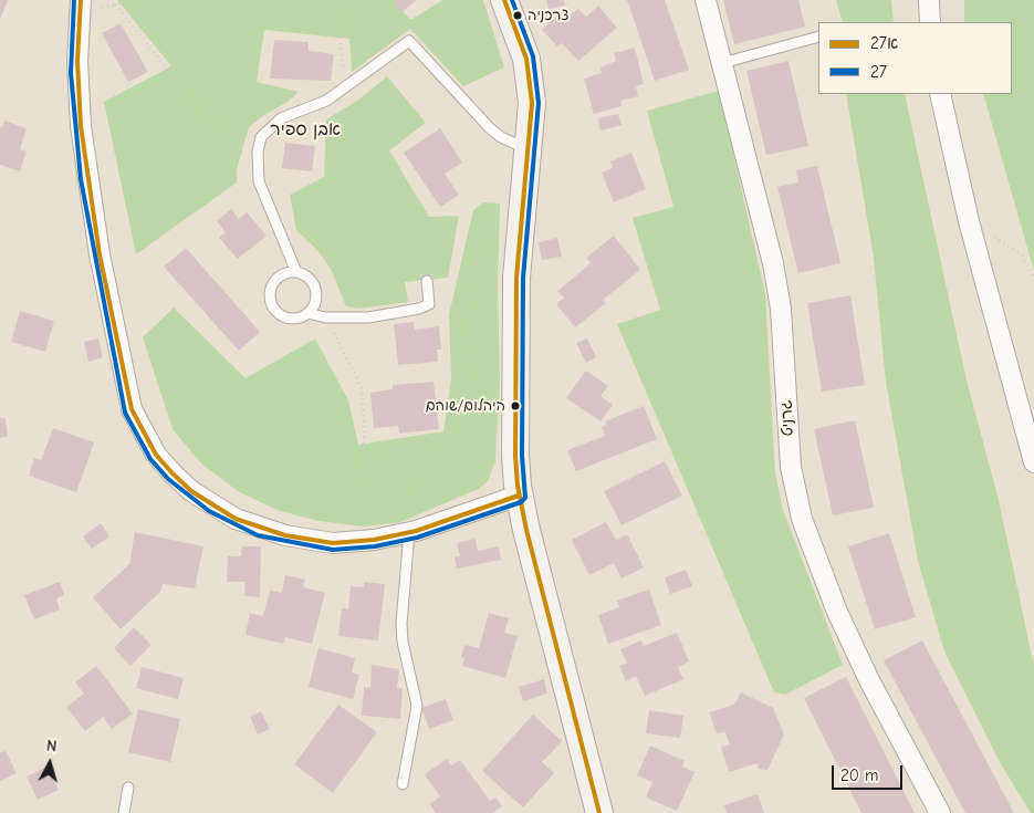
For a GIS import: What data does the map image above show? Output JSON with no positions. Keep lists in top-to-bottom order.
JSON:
{
  "streets": {
    "street": ["גרניט"]
  },
  "districts": ["אבן ספיר"],
  "places": ["צרכניה", "היהלום/שוהם"],
  "lines": ["transit line 27א", "transit line 27"],
  "legend": ["27א", "27"],
  "scale_bar": "20 m",
  "north": "top"
}
